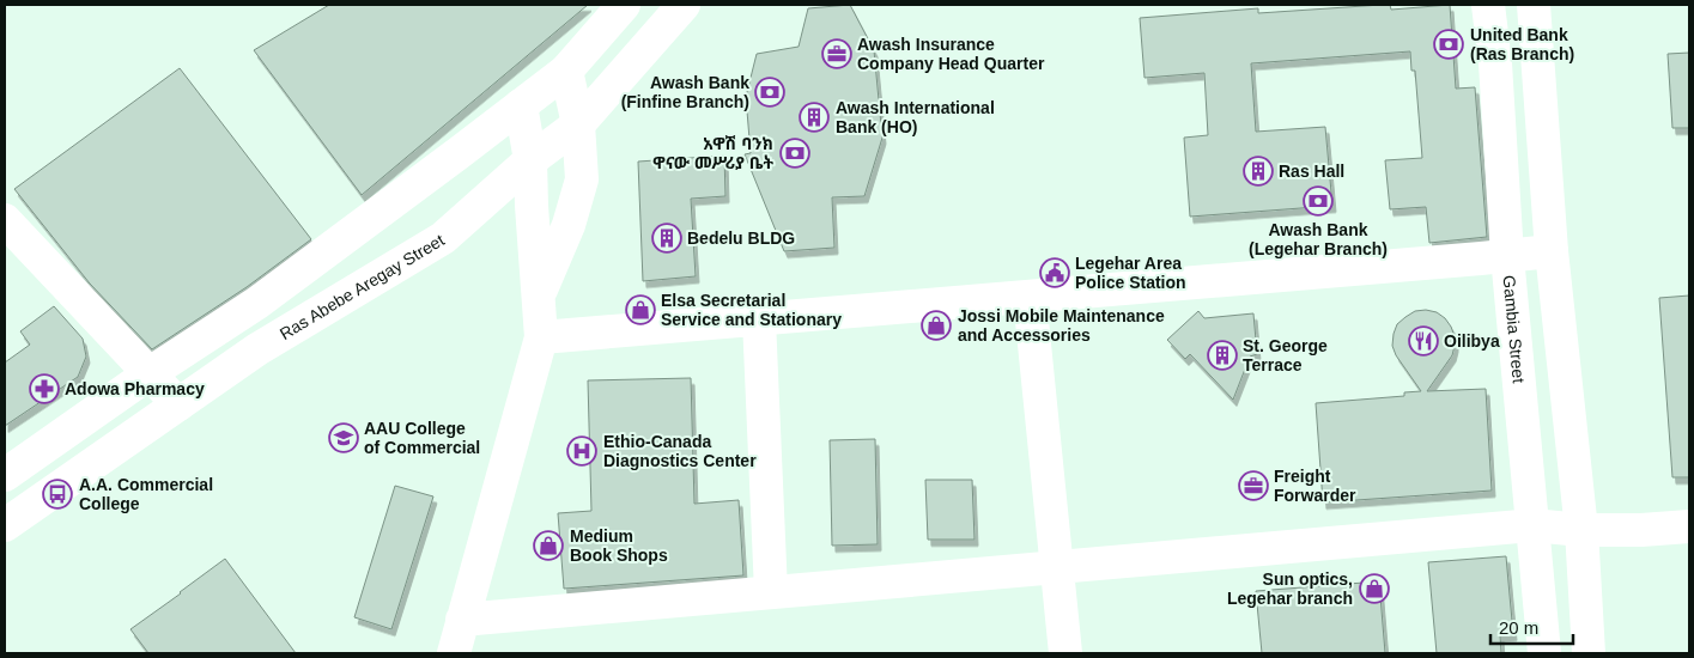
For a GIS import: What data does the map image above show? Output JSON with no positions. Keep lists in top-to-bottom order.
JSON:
{
  "streets": {
    "street": ["Ras Abebe Aregay Street", "Gambia Street"]
  },
  "places": {
    "bank": [
      "United Bank (Ras Branch)",
      "Awash Bank (Finfine Branch)",
      "አዋሽ ባንክ ዋናው መሥሪያ ቤት",
      "Awash Bank (Legehar Branch)"
    ],
    "office": ["Awash Insurance Company Head Quarter", "Freight Forwarder"],
    "building": [
      "Awash International Bank (HO)",
      "Ras Hall",
      "Bedelu BLDG",
      "St. George Terrace"
    ],
    "public building": ["Legehar Area Police Station"],
    "shop": [
      "Elsa Secretarial Service and Stationary",
      "Jossi Mobile Maintenance and Accessories",
      "Medium Book Shops",
      "Sun optics, Legehar branch"
    ],
    "restaurant": ["Oilibya"],
    "pharmacy": ["Adowa Pharmacy"],
    "school or university": ["AAU College of Commercial"],
    "hospital": ["Ethio-Canada Diagnostics Center"],
    "bus stop": ["A.A. Commercial College"]
  },
  "scale_bar": "20 m"
}
